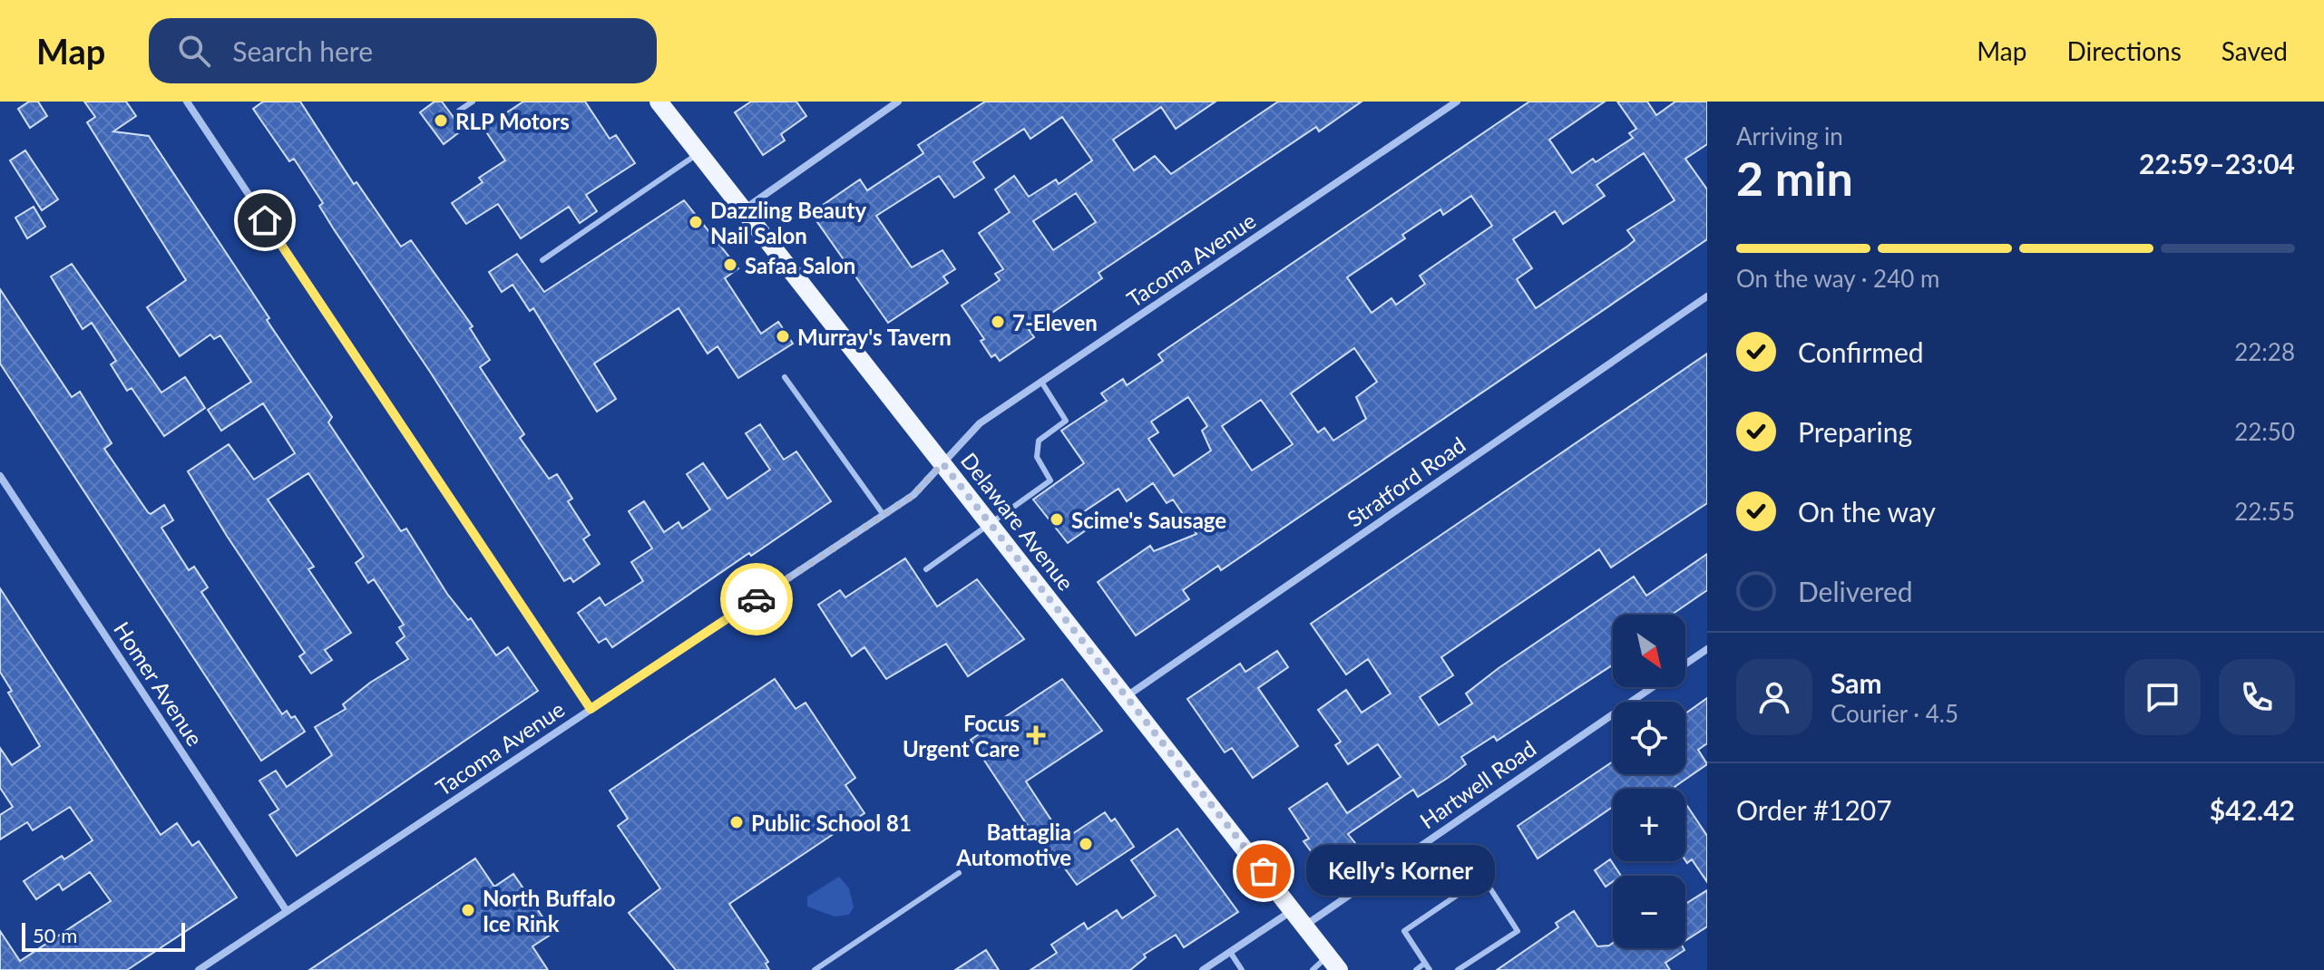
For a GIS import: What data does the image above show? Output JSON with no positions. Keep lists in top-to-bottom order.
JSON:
{
  "streets": {
    "main road": ["Delaware Avenue"],
    "street": [
      "Tacoma Avenue",
      "Stratford Road",
      "Homer Avenue",
      "Hartwell Road"
    ]
  },
  "crossings": [
    ["Tacoma Avenue", "Delaware Avenue"],
    ["Tacoma Avenue", "Homer Avenue"],
    ["Stratford Road", "Delaware Avenue"],
    ["Delaware Avenue", "Hartwell Road"]
  ],
  "places": {
    "other": [
      "RLP Motors",
      "Dazzling Beauty Nail Salon",
      "Safaa Salon",
      "7-Eleven",
      "Murray's Tavern",
      "Scime's Sausage",
      "Public School 81",
      "Battaglia Automotive",
      "Kelly's Korner",
      "North Buffalo Ice Rink"
    ],
    "health": ["Focus Urgent Care"]
  },
  "scale_bar": "50 m",
  "north": "bottom right",
  "page": {
    "header": "Map",
    "search": "Search here",
    "nav": ["Map", "Directions", "Saved"],
    "heading": ["2 min", "Arriving in", "22:59–23:04"],
    "panel": [
      "Sam",
      "Courier · 4.5",
      "Order #1207",
      "$42.42"
    ],
    "bar": "On the way · 240 m",
    "list": [
      ["Confirmed", "22:28"],
      ["Preparing", "22:50"],
      ["On the way", "22:55"],
      "Delivered"
    ],
    "map_buttons": ["+", "−"],
    "bubble": "Kelly's Korner",
    "scale": "50 m"
  }
}
